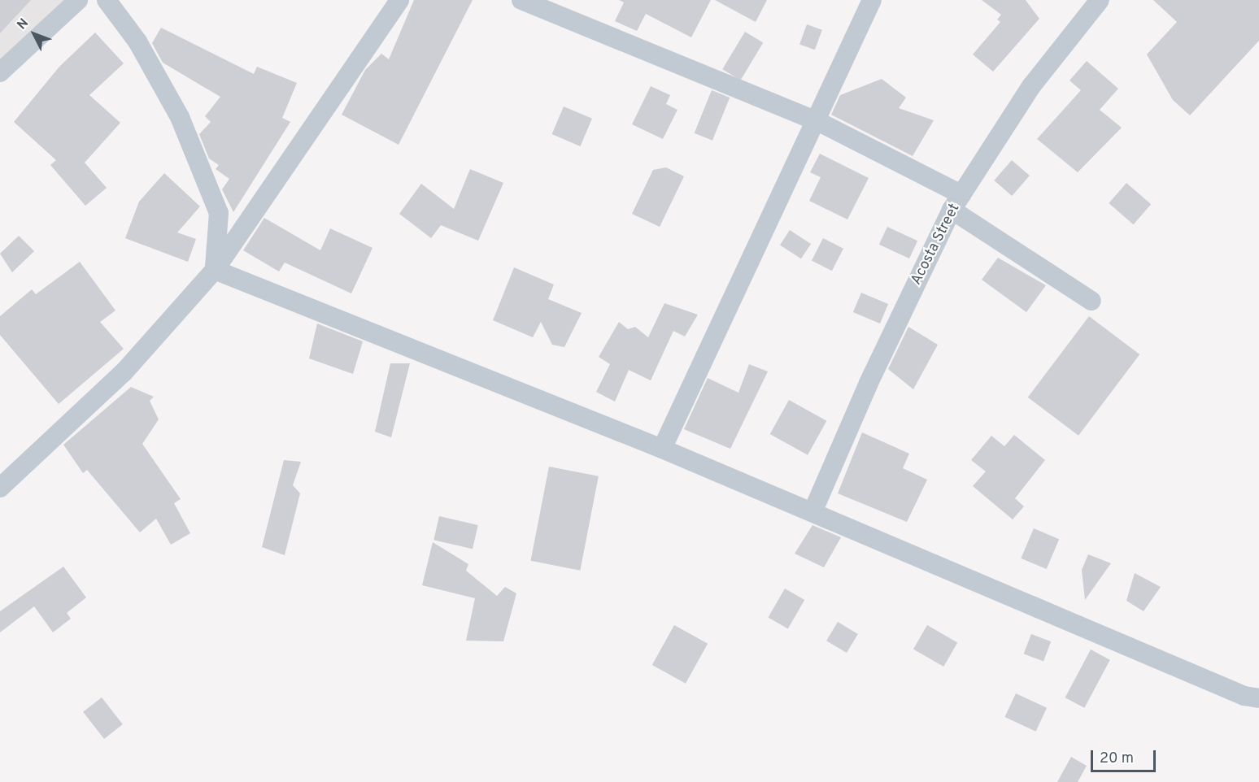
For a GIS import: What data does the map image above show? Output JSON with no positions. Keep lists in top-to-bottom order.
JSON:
{
  "streets": {
    "street": ["Acosta Street"]
  },
  "scale_bar": "20 m",
  "north": "top left"
}
